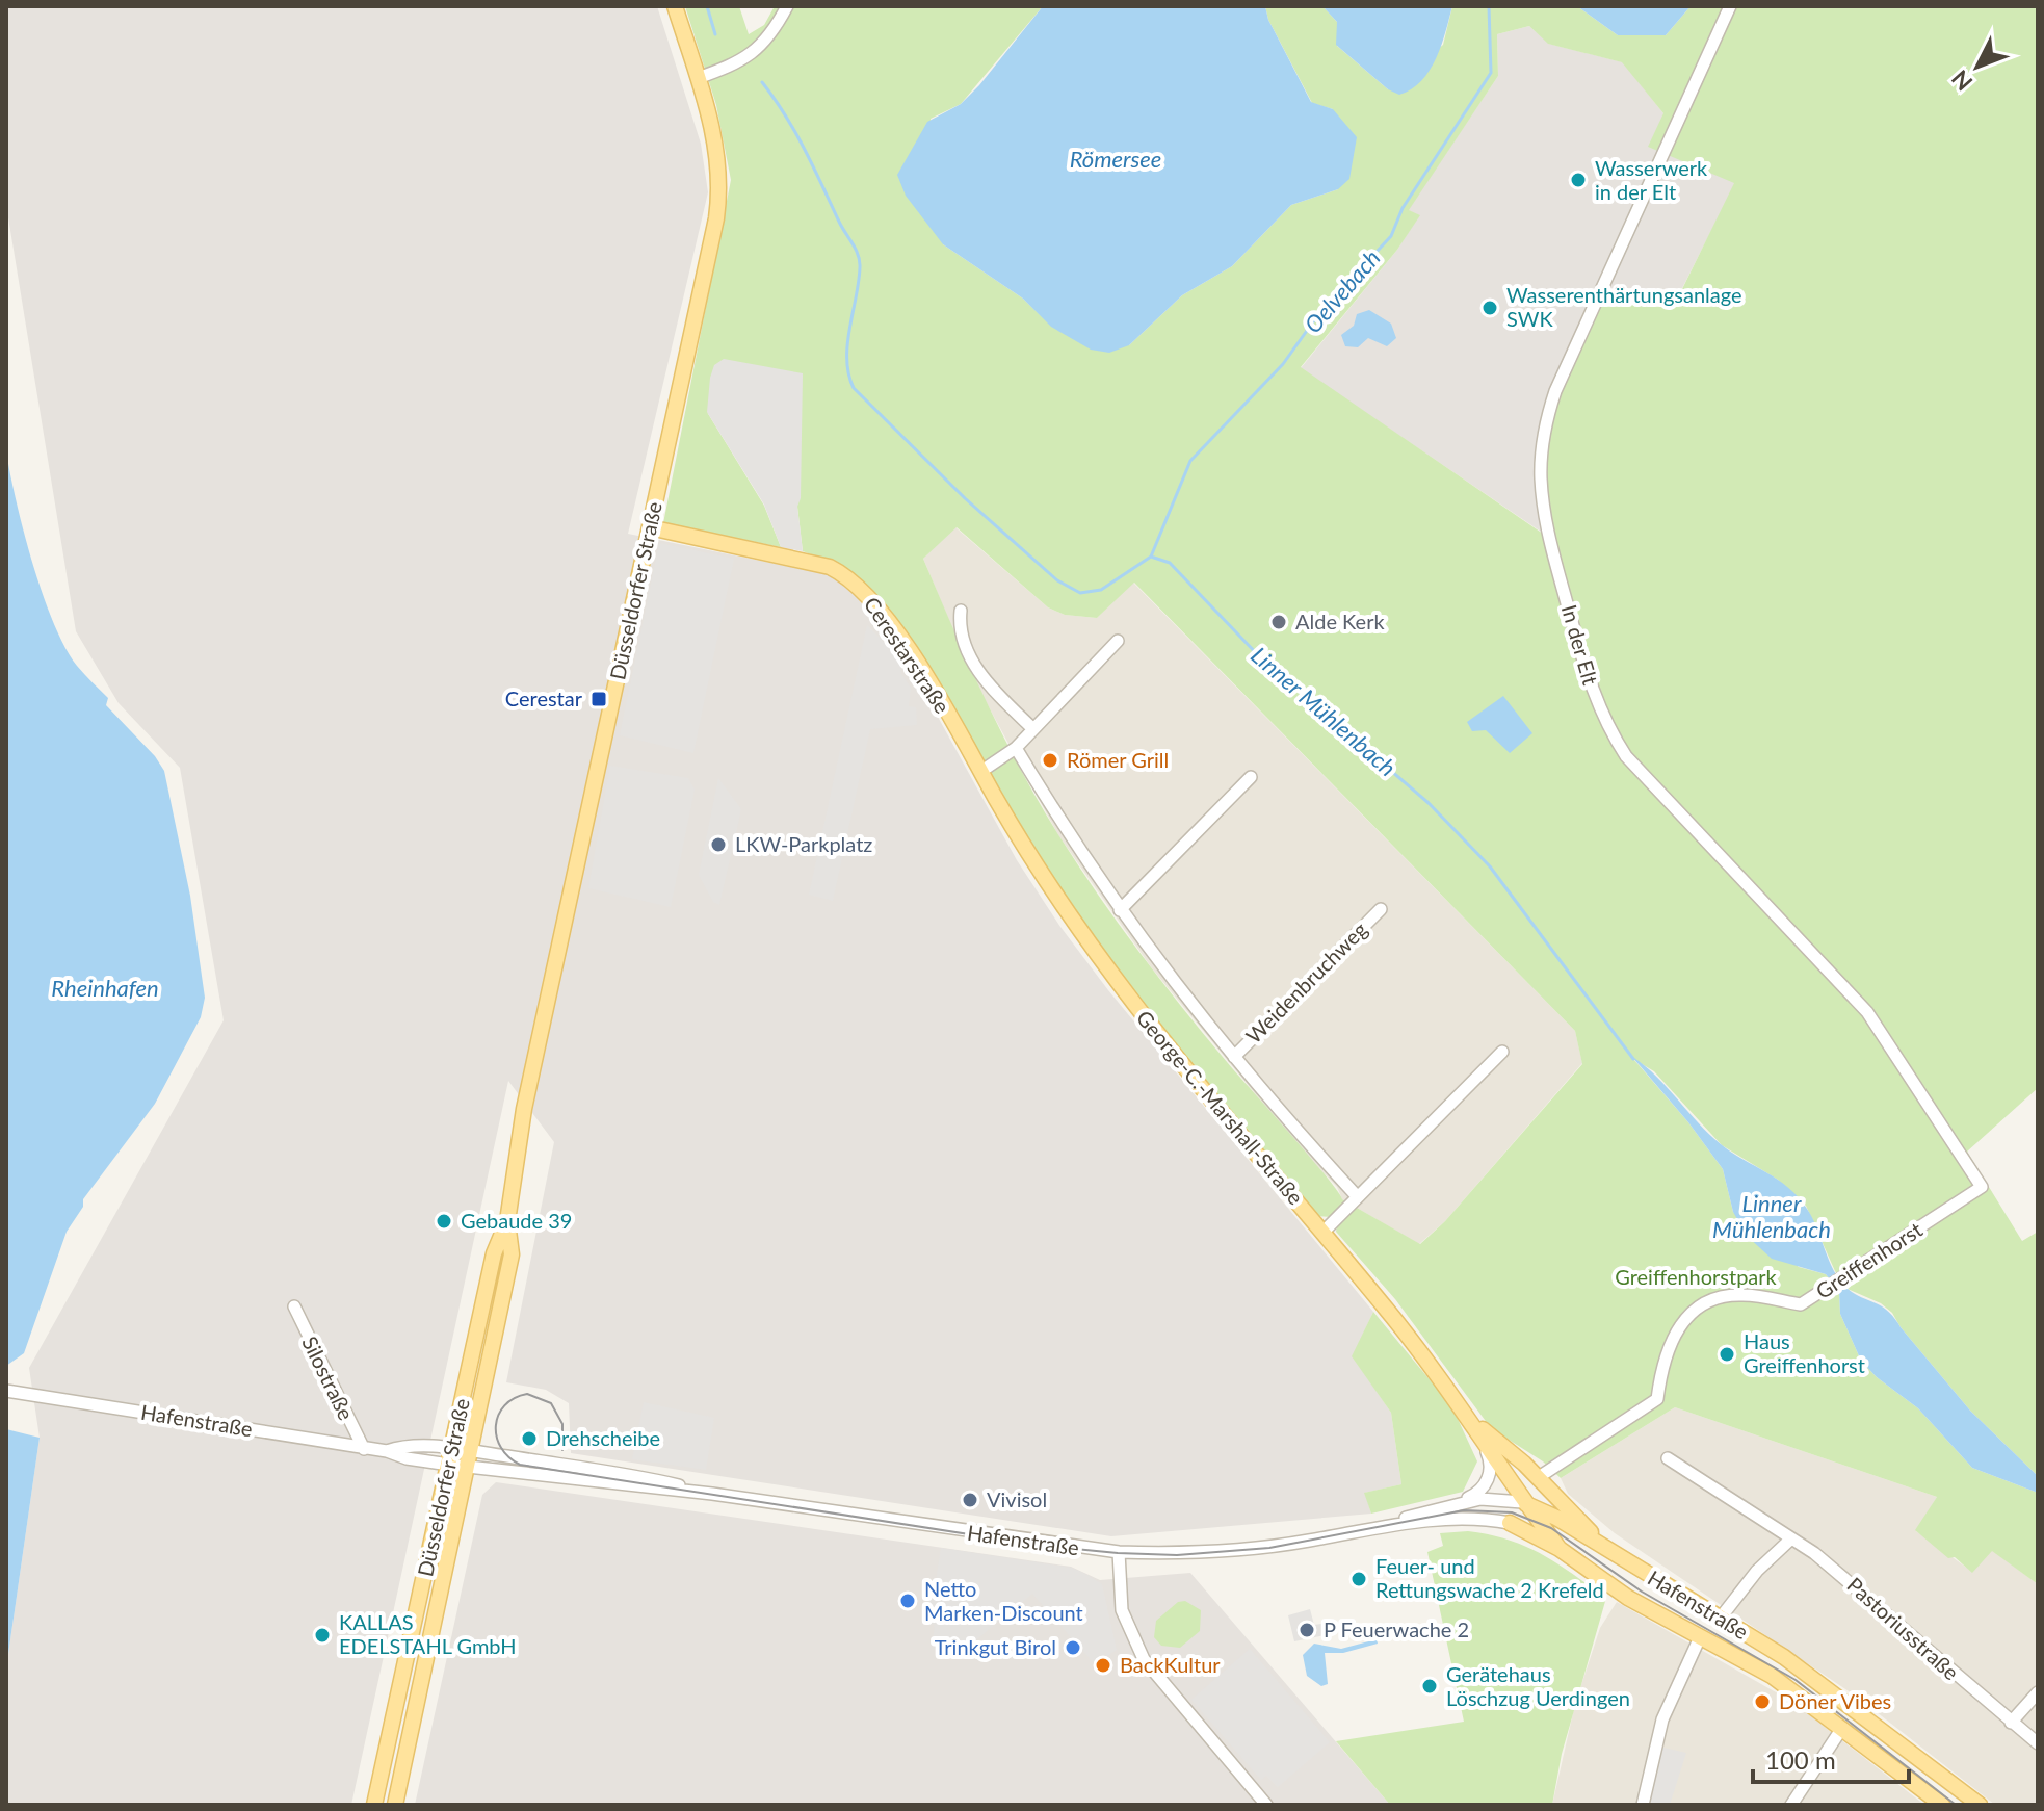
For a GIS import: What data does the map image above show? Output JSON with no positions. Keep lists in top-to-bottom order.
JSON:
{
  "streets": {
    "main road": [
      "Düsseldorfer Straße",
      "Cerestarstraße",
      "George-C.-Marshall-Straße",
      "Hafenstraße"
    ],
    "street": [
      "In der Elt",
      "Weidenbruchweg",
      "Greiffenhorst",
      "Silostraße",
      "Pastoriusstraße"
    ]
  },
  "crossings": [
    ["Düsseldorfer Straße", "Cerestarstraße"],
    ["Düsseldorfer Straße", "Hafenstraße"],
    ["In der Elt", "Greiffenhorst"],
    ["Cerestarstraße", "George-C.-Marshall-Straße"],
    ["George-C.-Marshall-Straße", "Hafenstraße"],
    ["Silostraße", "Hafenstraße"]
  ],
  "water": [
    "Römersee",
    "Oelvebach",
    "Linner Mühlenbach",
    "Rheinhafen"
  ],
  "parks": ["Greiffenhorstpark"],
  "places": {
    "other": [
      "Wasserwerk in der Elt",
      "Wasserenthärtungsanlage SWK",
      "Alde Kerk",
      "Römer Grill",
      "LKW-Parkplatz",
      "Gebaude 39",
      "Haus Greiffenhorst",
      "Drehscheibe",
      "Vivisol",
      "Feuer- und Rettungswache 2 Krefeld",
      "Netto Marken-Discount",
      "P Feuerwache 2",
      "KALLAS EDELSTAHL GmbH",
      "Trinkgut Birol",
      "BackKultur",
      "Gerätehaus Löschzug Uerdingen",
      "Döner Vibes"
    ],
    "transit": ["Cerestar"]
  },
  "scale_bar": "100 m",
  "north": "bottom left"
}
